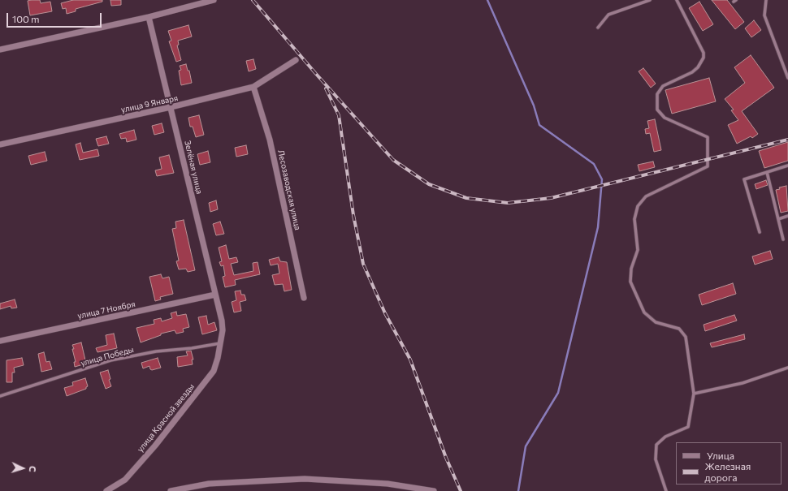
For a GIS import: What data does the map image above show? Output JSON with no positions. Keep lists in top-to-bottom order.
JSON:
{
  "streets": {
    "street": [
      "улица 9 Января",
      "Зелёная улица",
      "Лесозаводская улица",
      "улица 7 Ноября",
      "улица Красной звезды"
    ],
    "lane": ["улица Победы"]
  },
  "crossings": [
    ["улица 9 Января", "Зелёная улица"],
    ["улица 9 Января", "Лесозаводская улица"],
    ["Зелёная улица", "улица 7 Ноября"],
    ["Зелёная улица", "улица Красной звезды"],
    ["улица Победы", "улица Красной звезды"]
  ],
  "legend": ["Улица", "Железная дорога"],
  "scale_bar": "100 m",
  "north": "right"
}
